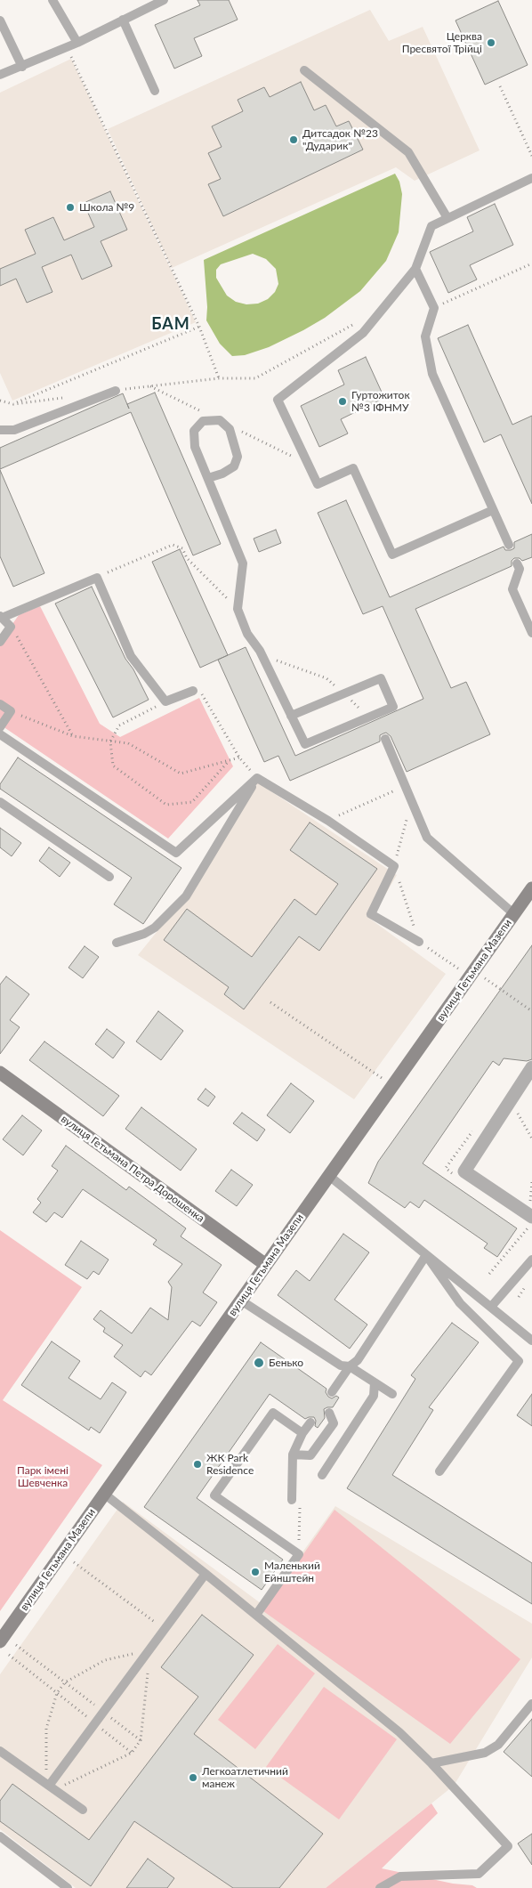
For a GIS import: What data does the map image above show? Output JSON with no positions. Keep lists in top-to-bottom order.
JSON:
{
  "streets": {
    "main road": ["вулиця Гетьмана Мазепи", "вулиця Гетьмана Петра Дорошенка"]
  },
  "crossings": [
    ["вулиця Гетьмана Мазепи", "вулиця Гетьмана Петра Дорошенка"]
  ],
  "districts": ["БАМ"],
  "parks": ["Парк імені Шевченка"],
  "places": [
    "Церква Пресвятої Трійці",
    "Дитсадок №23 \"Дударик\"",
    "Школа №9",
    "Гуртожиток №3 ІФНМУ",
    "Бенько",
    "ЖК Park Residence",
    "Маленький Ейнштейн",
    "Легкоатлетичний манеж"
  ]
}
